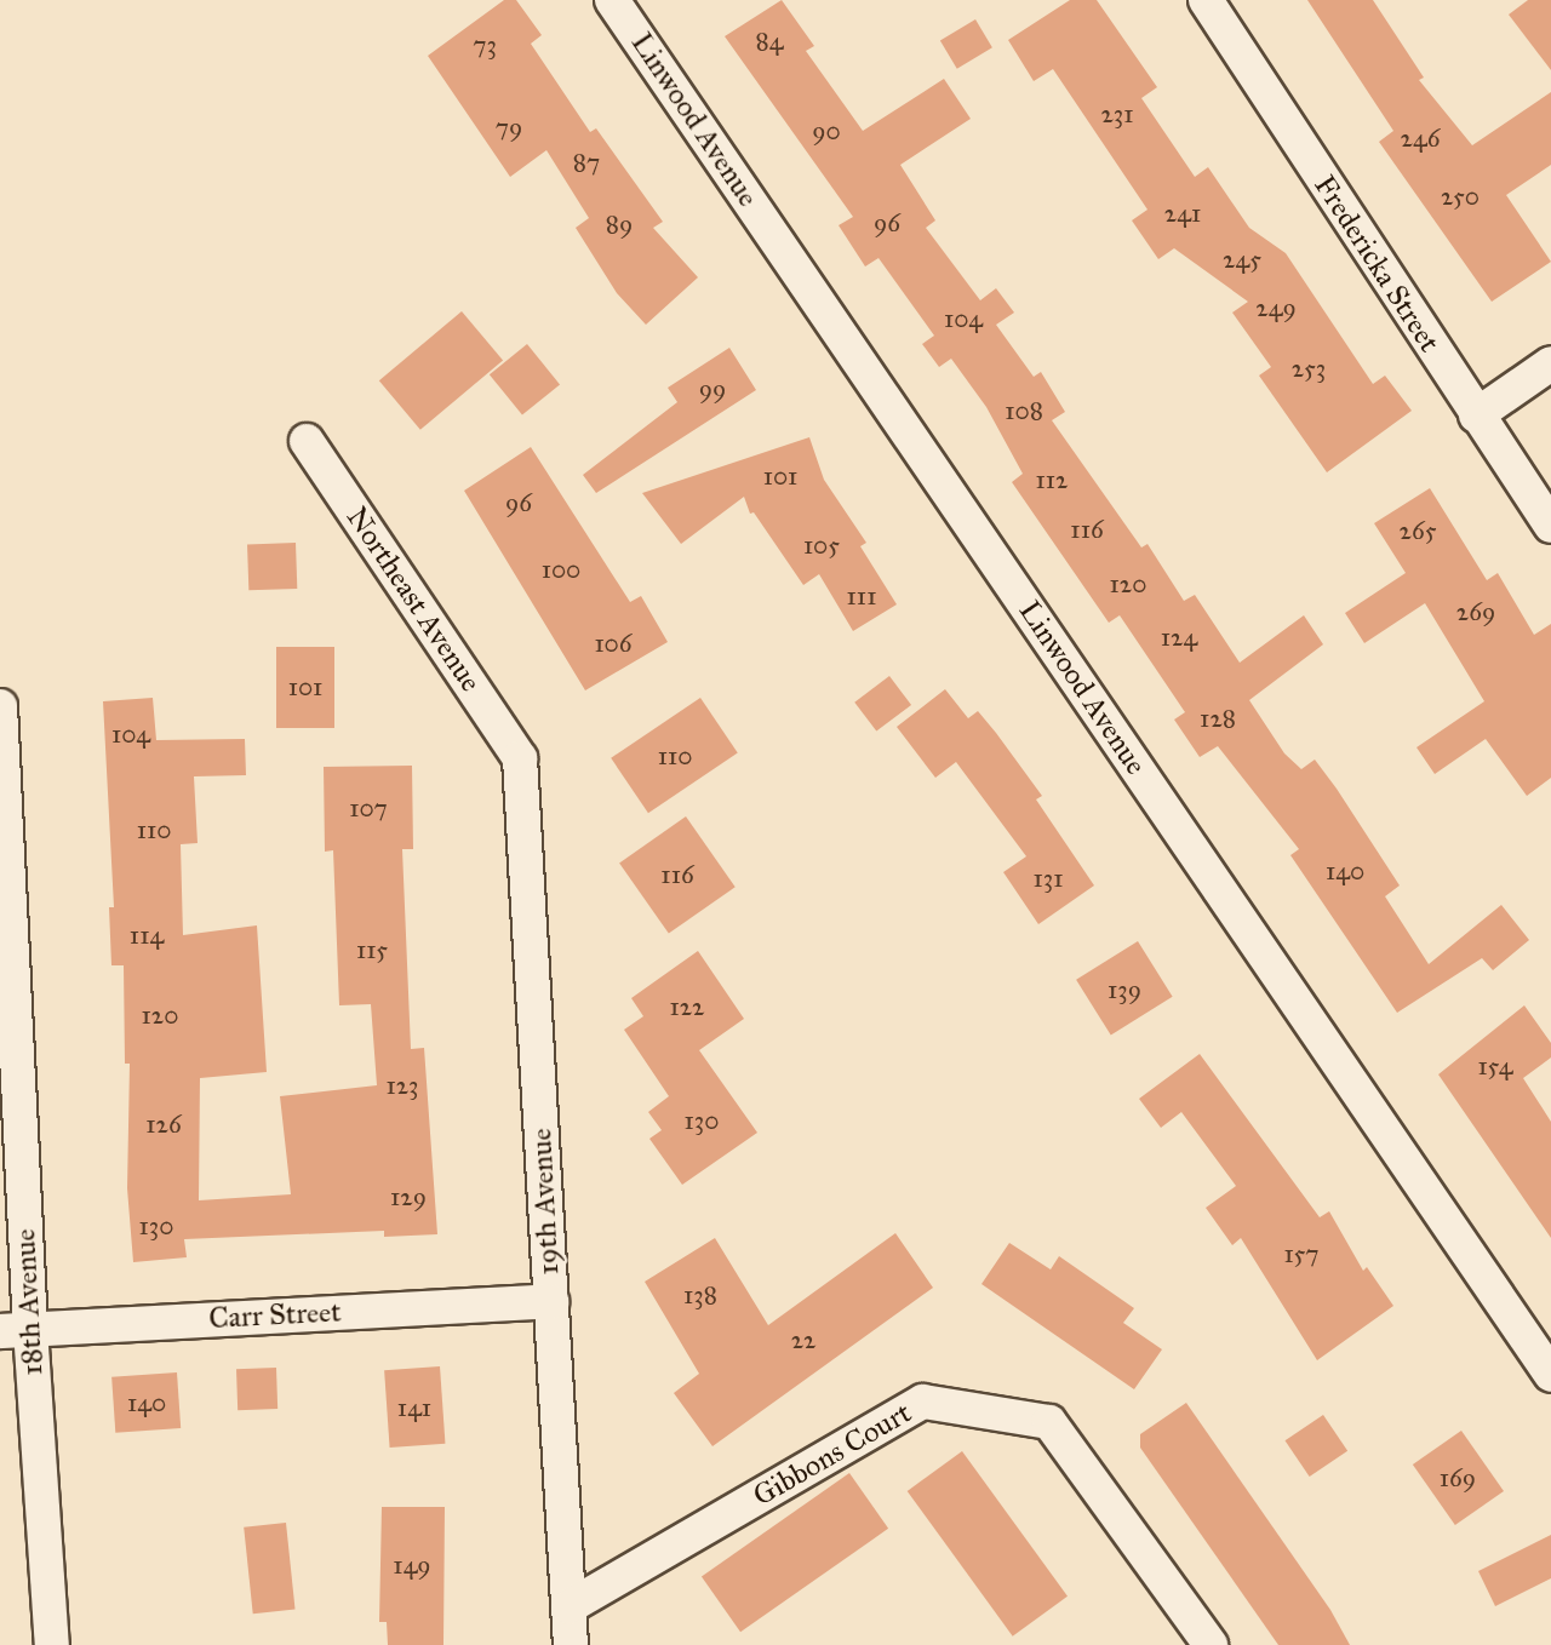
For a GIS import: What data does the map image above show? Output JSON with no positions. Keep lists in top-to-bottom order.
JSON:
{
  "streets": {
    "street": [
      "Linwood Avenue",
      "Fredericka Street",
      "Northeast Avenue",
      "19th Avenue",
      "18th Avenue",
      "Carr Street",
      "Gibbons Court"
    ]
  },
  "crossings": [
    ["Northeast Avenue", "19th Avenue"],
    ["19th Avenue", "Carr Street"],
    ["19th Avenue", "Gibbons Court"],
    ["18th Avenue", "Carr Street"]
  ],
  "house_numbers": [
    "84",
    "73",
    "231",
    "79",
    "90",
    "246",
    "87",
    "250",
    "241",
    "96",
    "89",
    "245",
    "249",
    "104",
    "253",
    "99",
    "108",
    "101",
    "112",
    "96",
    "116",
    "265",
    "105",
    "100",
    "120",
    "111",
    "269",
    "124",
    "106",
    "101",
    "128",
    "104",
    "110",
    "107",
    "110",
    "140",
    "116",
    "131",
    "114",
    "115",
    "139",
    "122",
    "120",
    "154",
    "123",
    "130",
    "126",
    "129",
    "130",
    "157",
    "138",
    "22",
    "140",
    "141",
    "169",
    "149"
  ]
}
